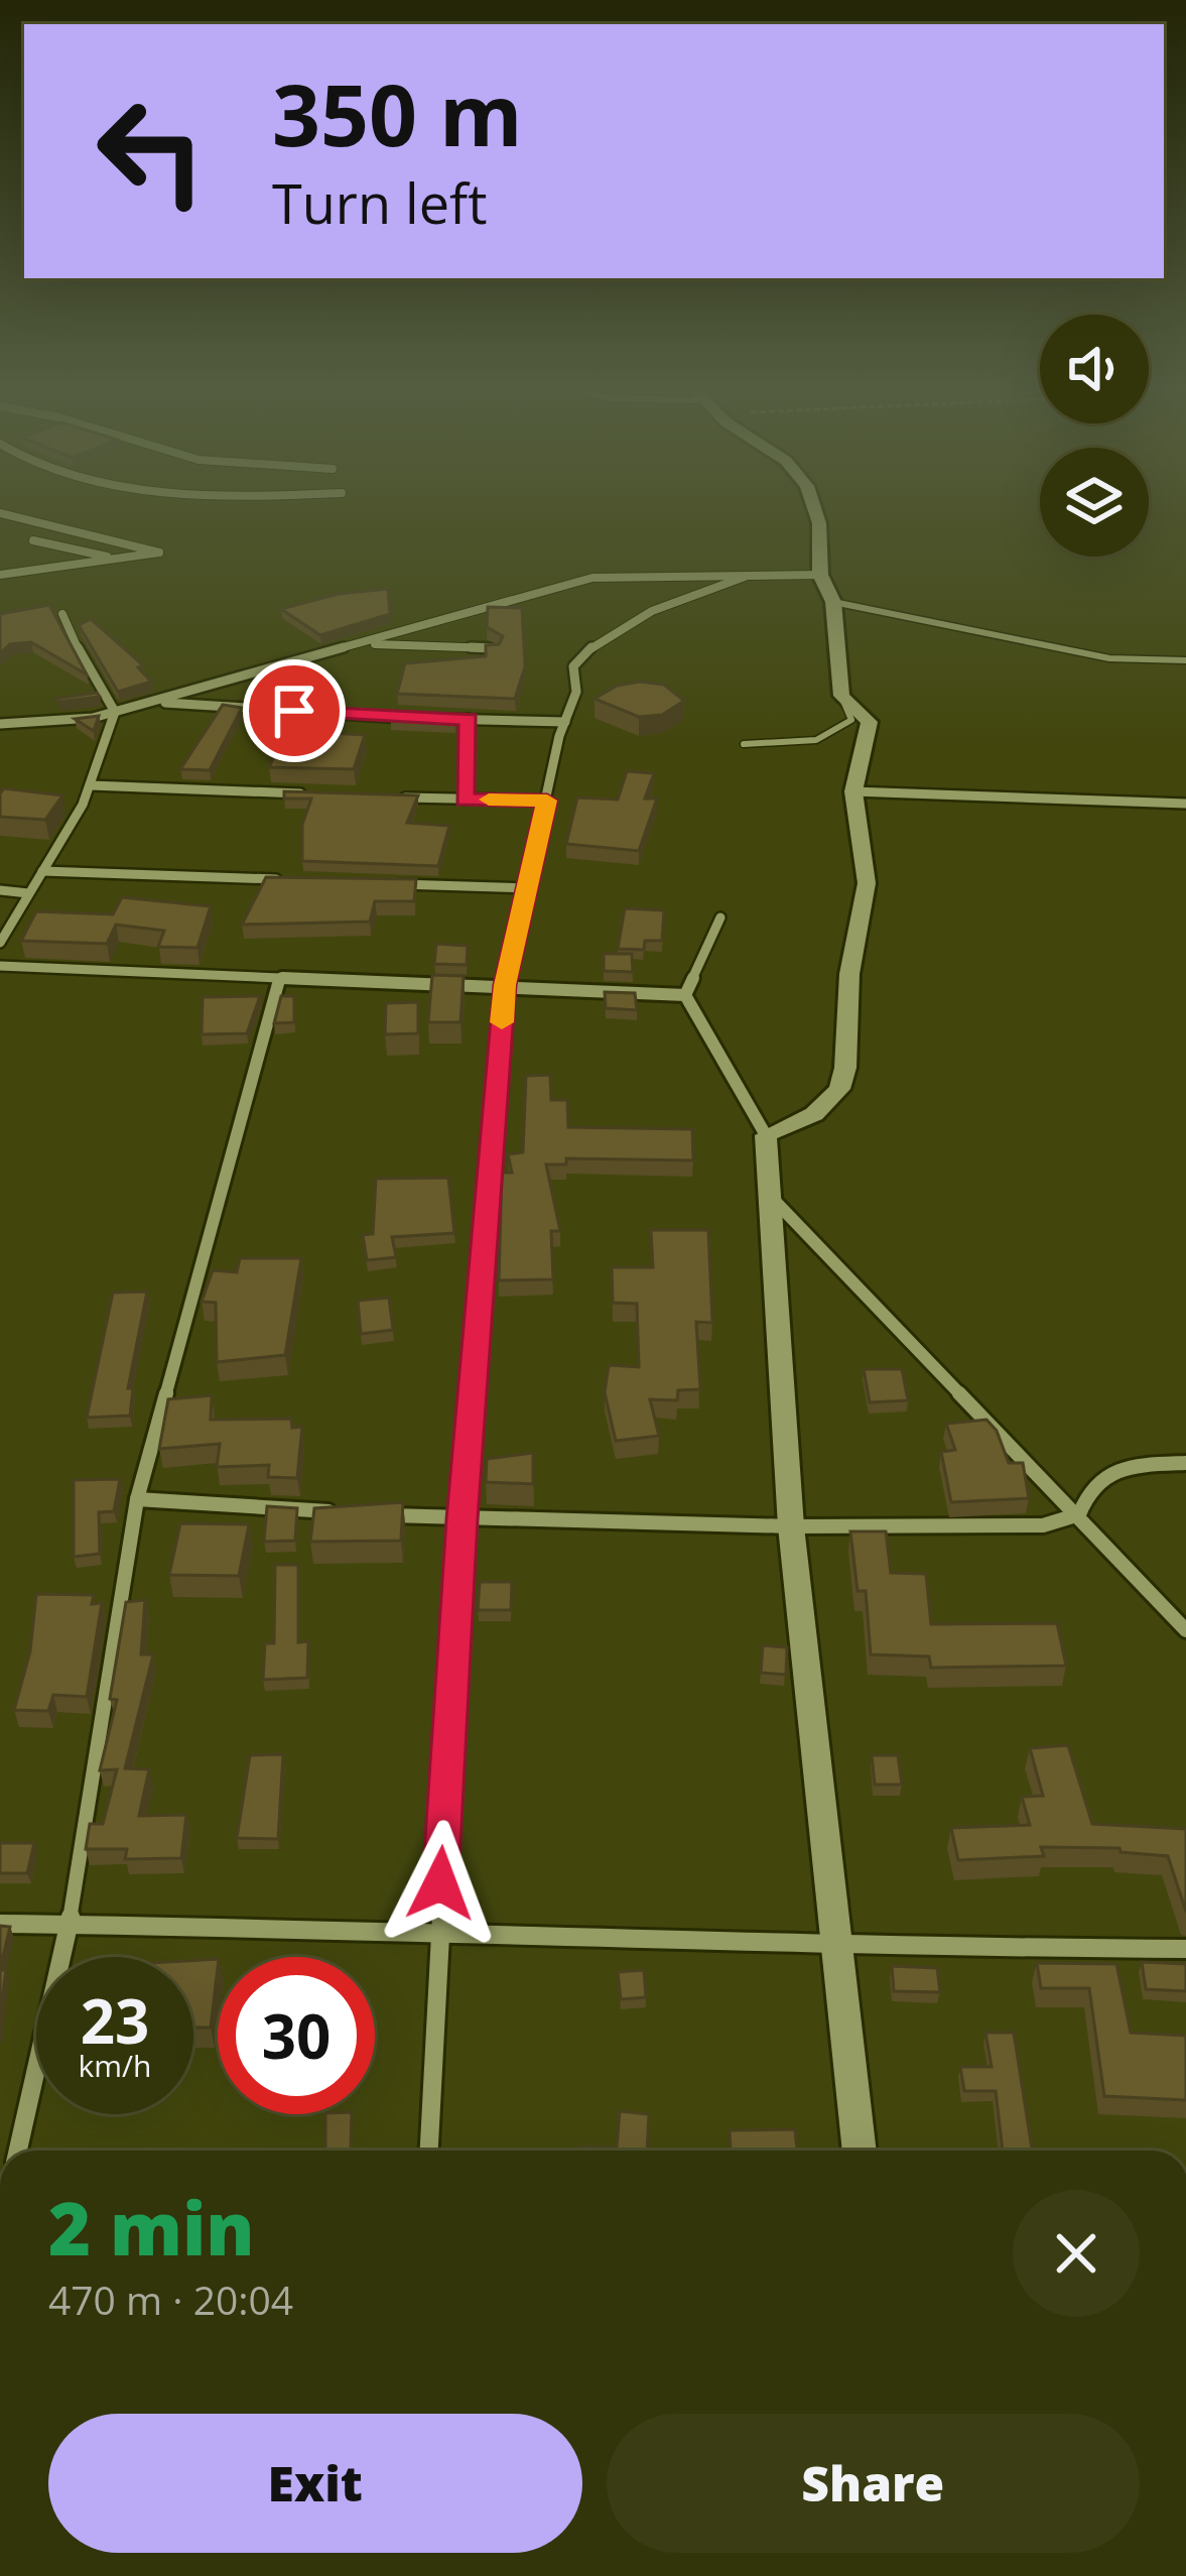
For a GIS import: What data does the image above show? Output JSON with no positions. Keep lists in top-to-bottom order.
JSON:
{
  "page": {
    "turn": ["350 m", "Turn left"],
    "speed": "23 km/h",
    "limit": "30",
    "heading": ["2 min", "470 m · 20:04"],
    "buttons": ["Exit", "Share"]
  }
}
